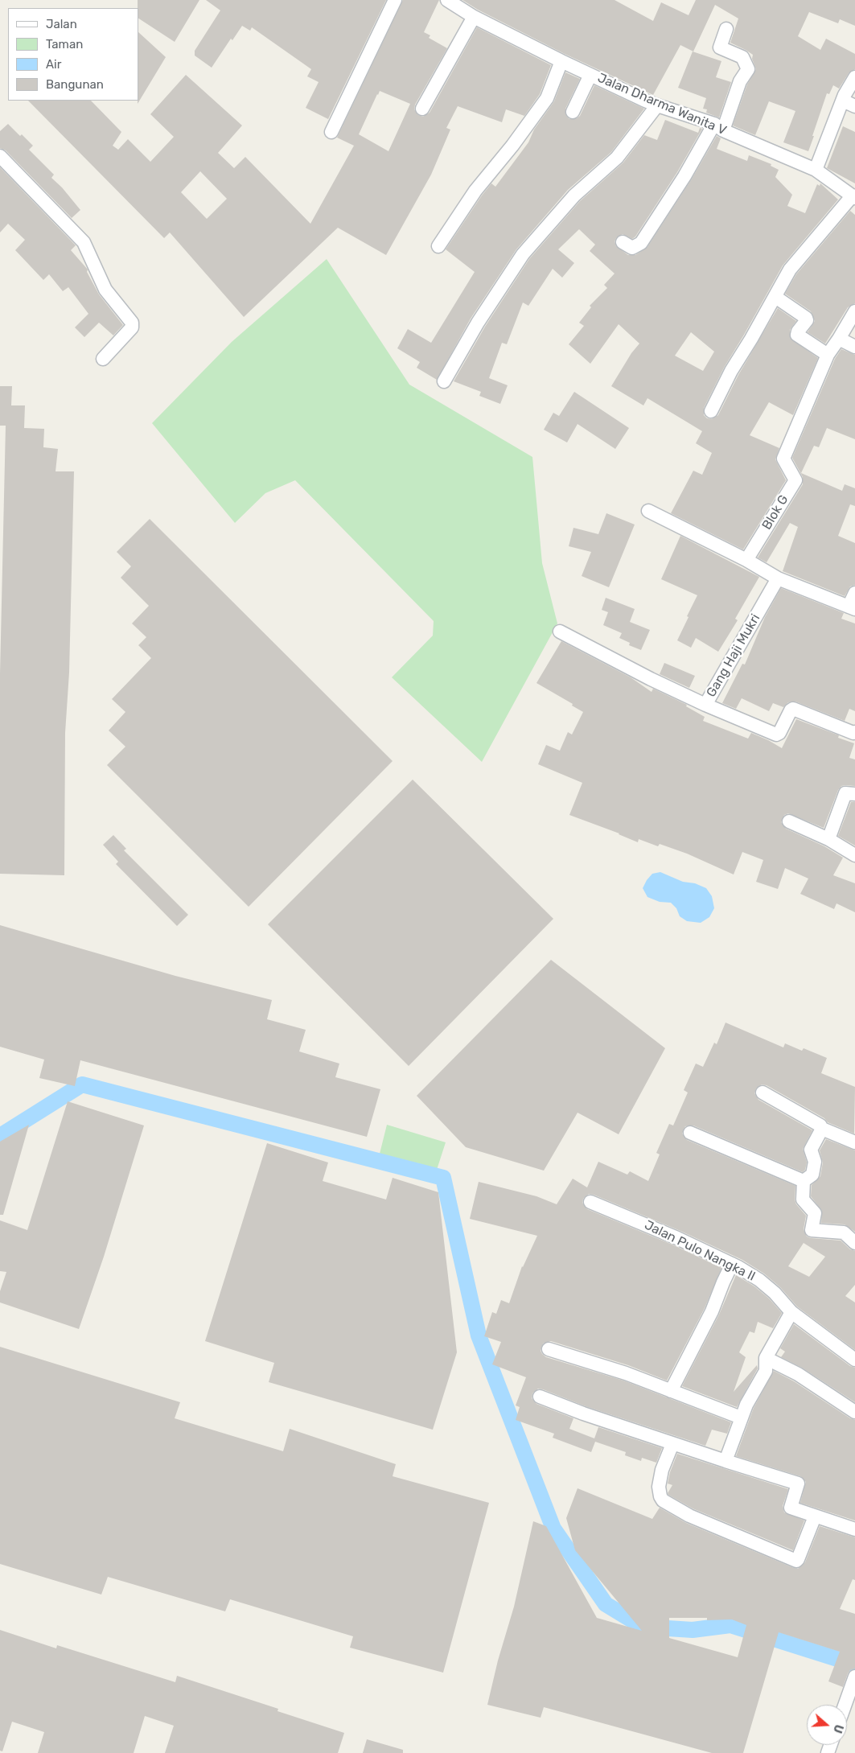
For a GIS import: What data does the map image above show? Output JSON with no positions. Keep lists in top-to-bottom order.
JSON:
{
  "streets": {
    "street": [
      "Jalan Dharma Wanita V",
      "Blok G",
      "Gang Haji Mukri",
      "Jalan Pulo Nangka II"
    ]
  },
  "legend": [
    "Jalan",
    "Taman",
    "Air",
    "Bangunan"
  ],
  "north": "right"
}
